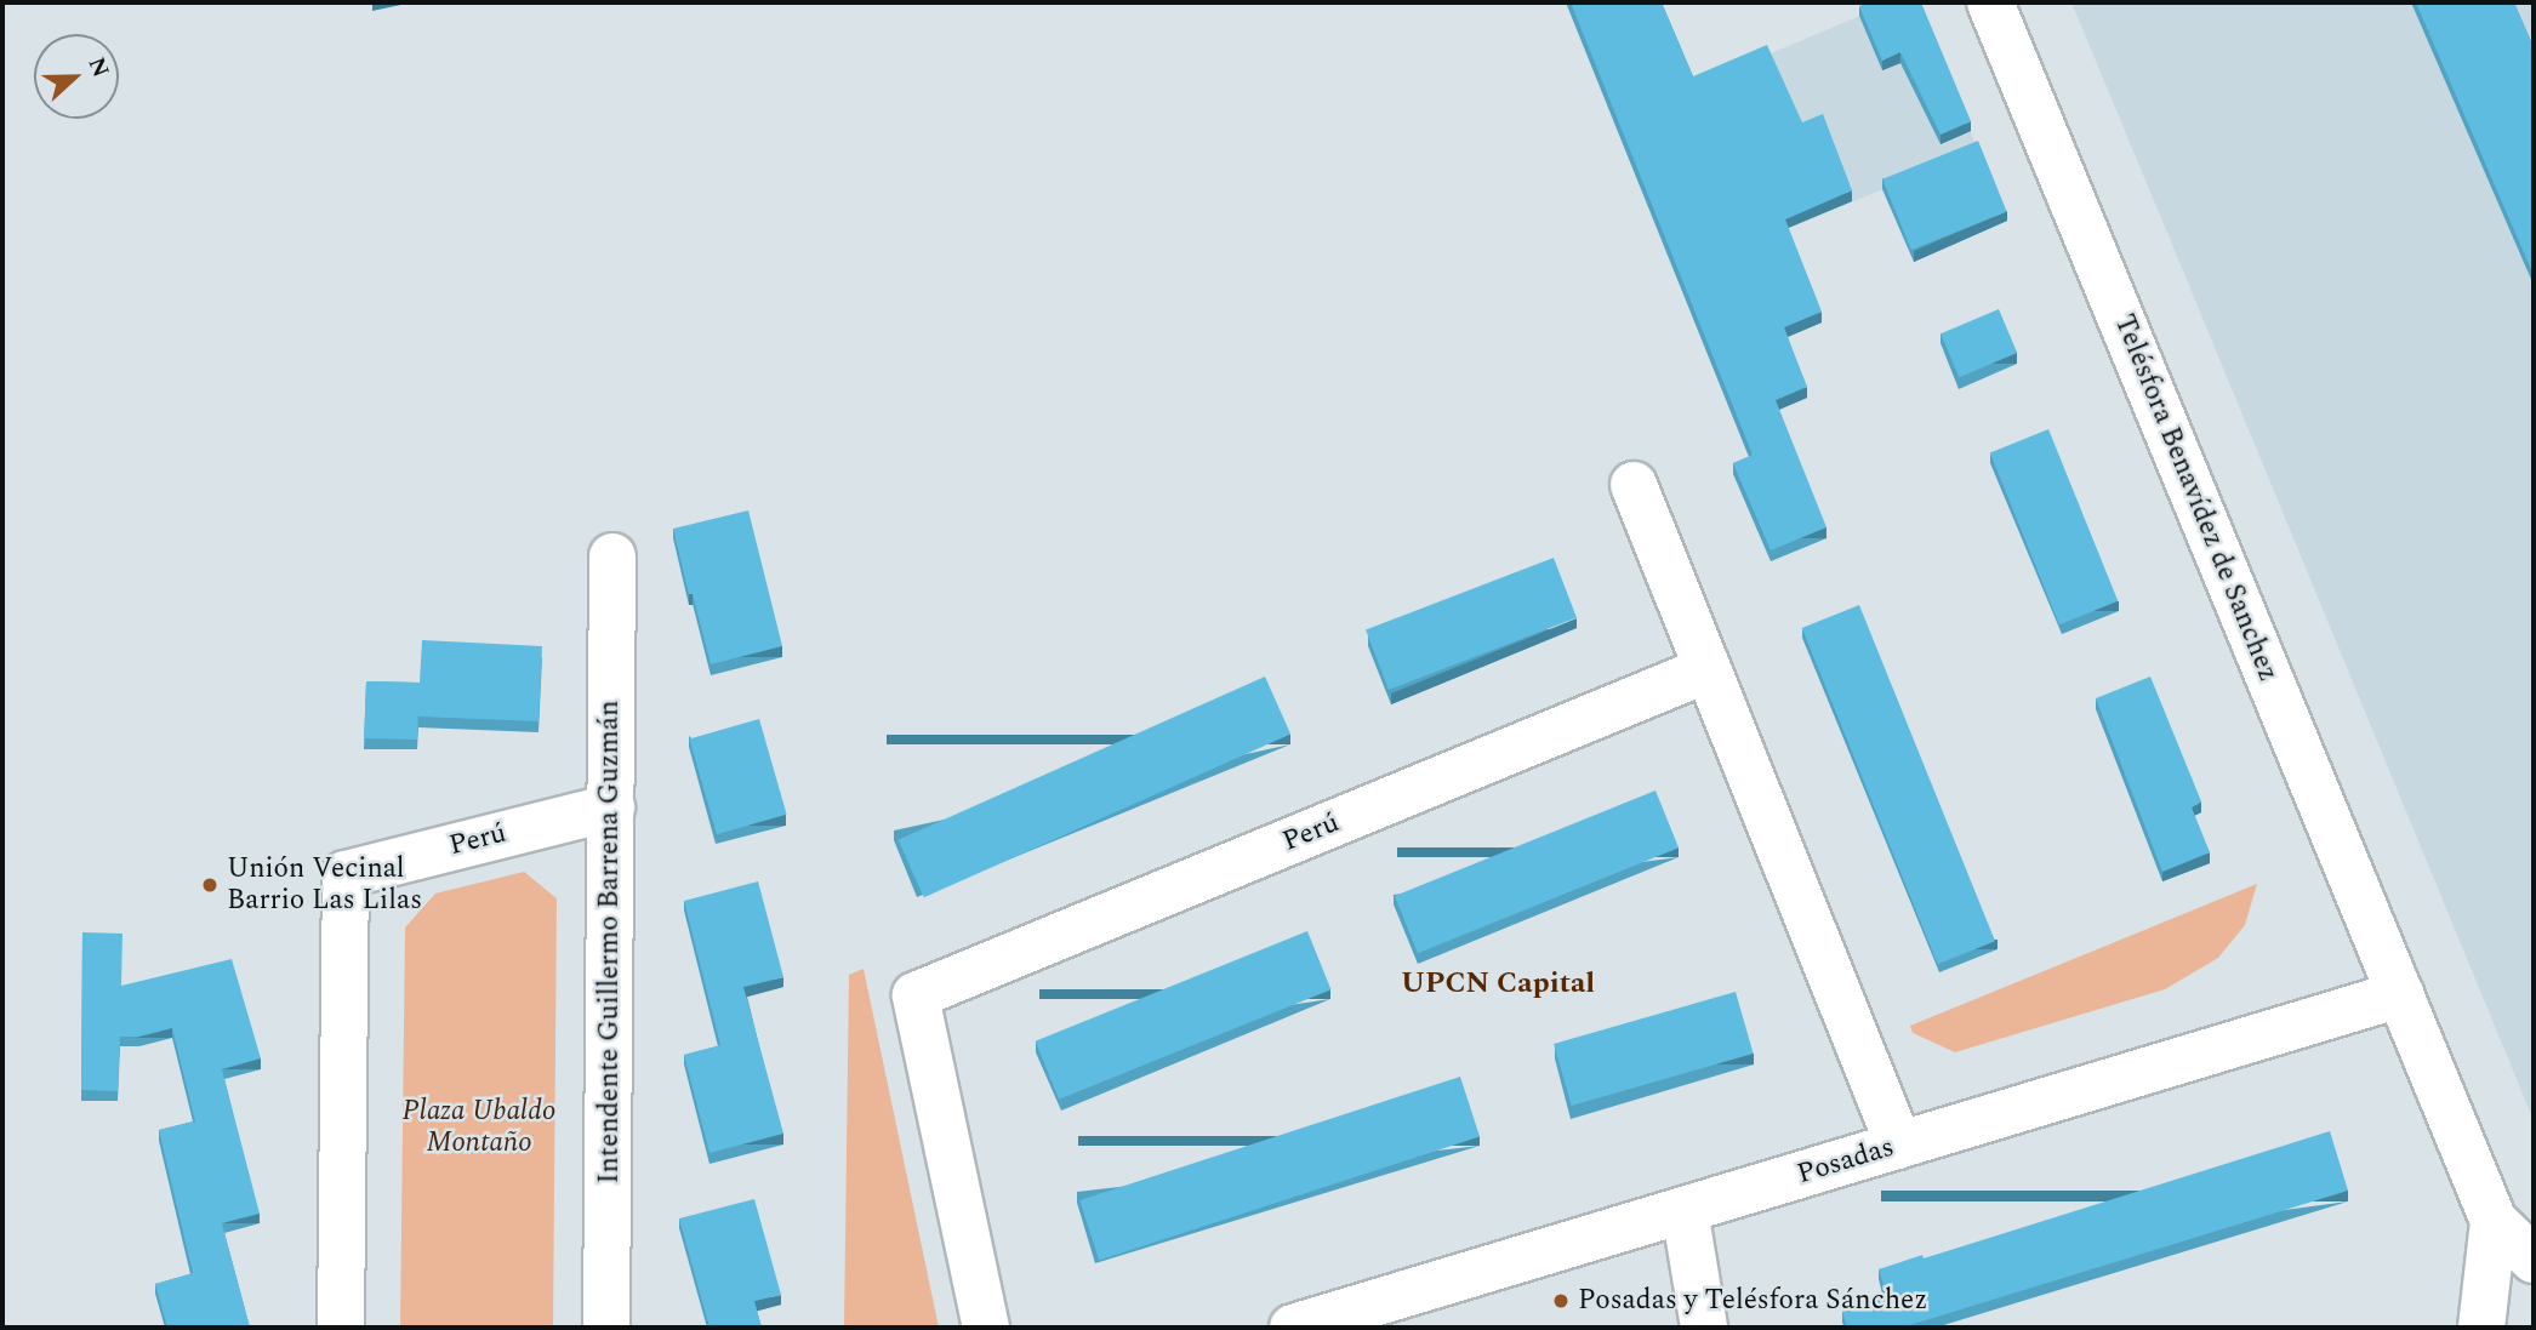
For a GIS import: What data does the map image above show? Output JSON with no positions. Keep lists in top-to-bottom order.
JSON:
{
  "streets": {
    "street": [
      "Telésfora Benavídez de Sanchez",
      "Perú",
      "Intendente Guillermo Barrena Guzmán",
      "Posadas"
    ]
  },
  "crossings": [
    ["Telésfora Benavídez de Sanchez", "Posadas"],
    ["Perú", "Intendente Guillermo Barrena Guzmán"]
  ],
  "districts": ["UPCN Capital"],
  "parks": ["Plaza Ubaldo Montaño"],
  "places": ["Unión Vecinal Barrio Las Lilas", "Posadas y Telésfora Sánchez"],
  "north": "right"
}
